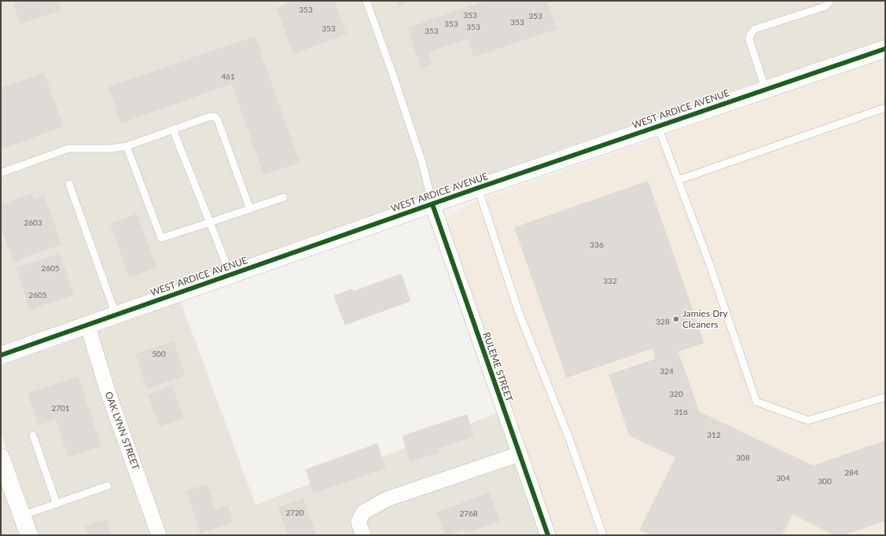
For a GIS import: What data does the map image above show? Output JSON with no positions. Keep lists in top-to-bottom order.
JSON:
{
  "streets": {
    "street": ["WEST ARDICE AVENUE", "RULEME STREET", "OAK LYNN STREET"]
  },
  "crossings": [
    ["WEST ARDICE AVENUE", "RULEME STREET"],
    ["WEST ARDICE AVENUE", "OAK LYNN STREET"]
  ],
  "places": ["Jamies Dry Cleaners"],
  "house_numbers": [
    "353",
    "353",
    "353",
    "353",
    "353",
    "353",
    "353",
    "353",
    "461",
    "2603",
    "336",
    "2605",
    "332",
    "2605",
    "328",
    "500",
    "324",
    "320",
    "2701",
    "316",
    "312",
    "308",
    "284",
    "304",
    "300",
    "2720",
    "2768"
  ]
}
